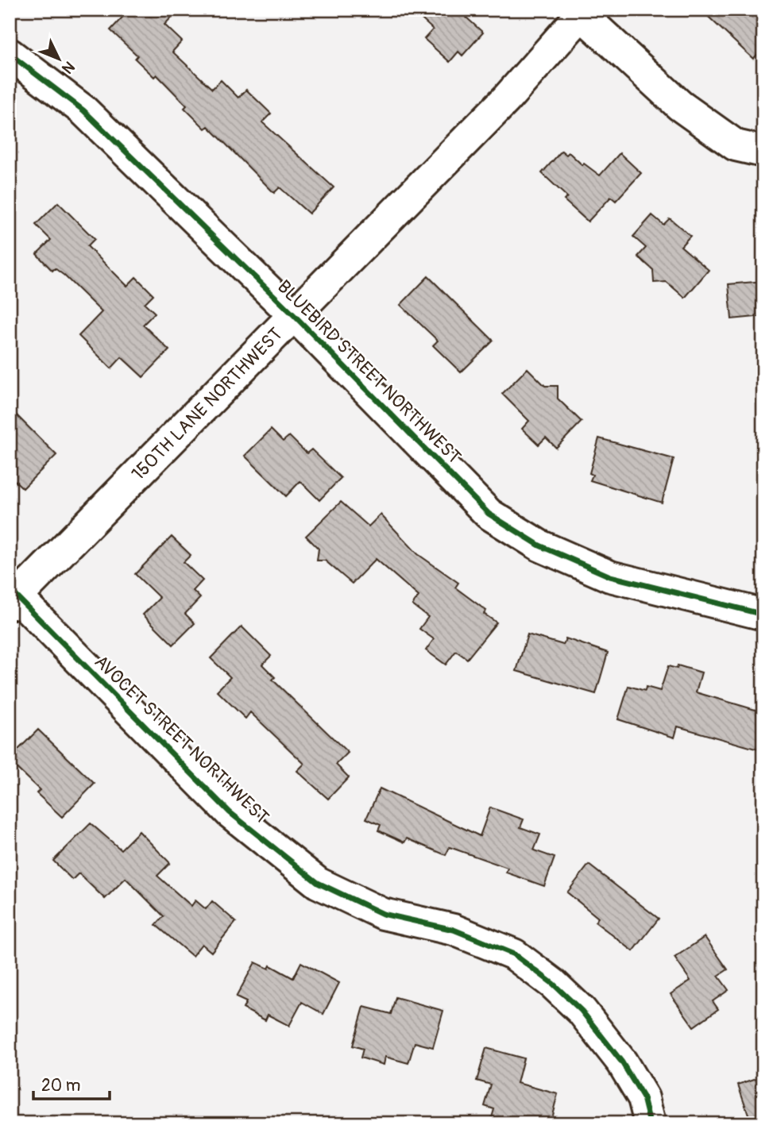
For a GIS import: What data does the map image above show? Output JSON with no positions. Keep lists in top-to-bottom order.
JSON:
{
  "streets": {
    "street": ["BLUEBIRD STREET NORTHWEST", "150TH LANE NORTHWEST", "AVOCET STREET NORTHWEST"]
  },
  "crossings": [
    ["BLUEBIRD STREET NORTHWEST", "150TH LANE NORTHWEST"],
    ["150TH LANE NORTHWEST", "AVOCET STREET NORTHWEST"]
  ],
  "scale_bar": "20 m",
  "north": "bottom right"
}
